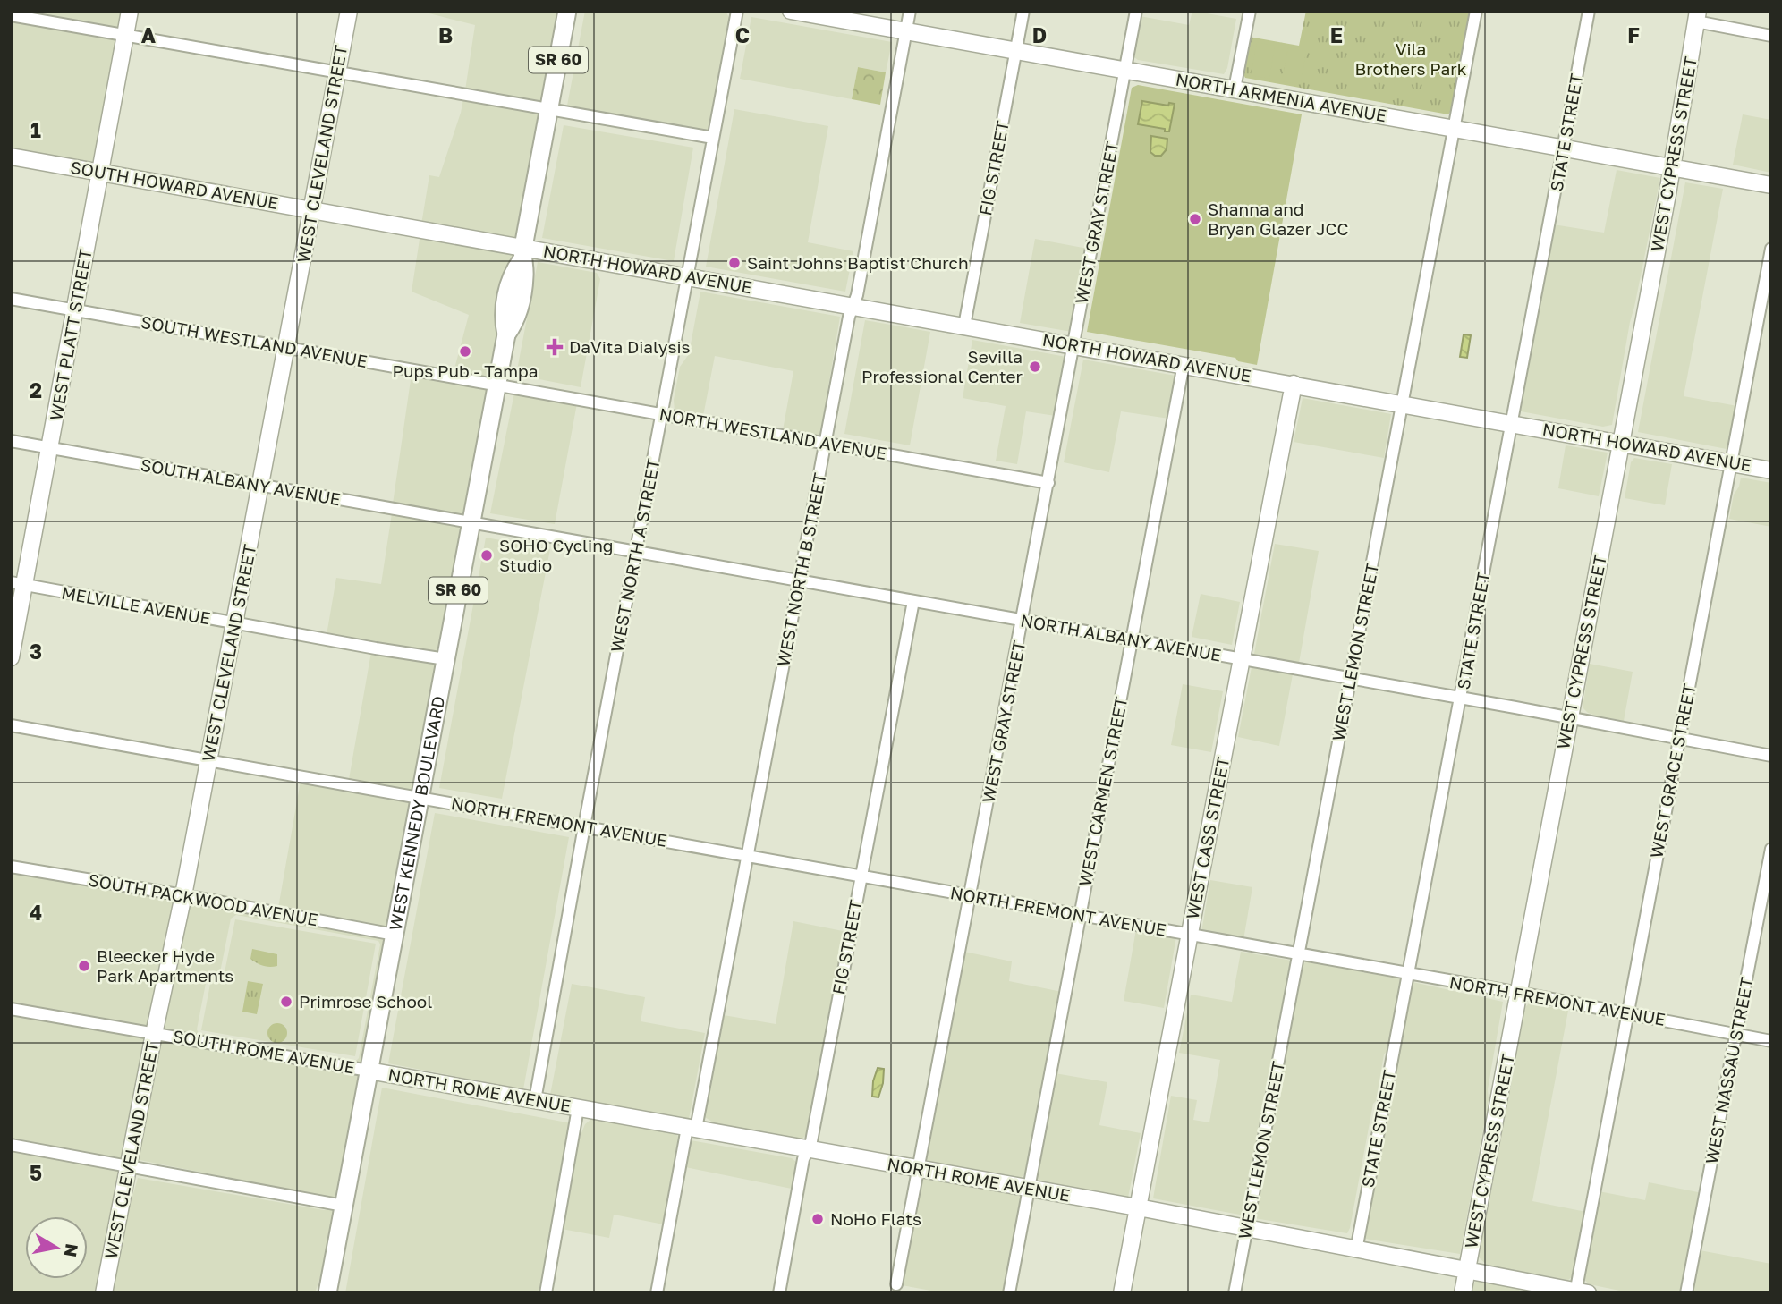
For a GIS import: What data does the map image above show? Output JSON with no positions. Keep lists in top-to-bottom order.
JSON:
{
  "streets": {
    "main road": [
      "SR 60",
      "NORTH ARMENIA AVENUE",
      "WEST CLEVELAND STREET",
      "WEST CYPRESS STREET",
      "SOUTH HOWARD AVENUE",
      "NORTH HOWARD AVENUE",
      "WEST PLATT STREET",
      "WEST KENNEDY BOULEVARD",
      "WEST CASS STREET",
      "NORTH ROME AVENUE"
    ],
    "street": [
      "STATE STREET",
      "FIG STREET",
      "WEST GRAY STREET",
      "SOUTH WESTLAND AVENUE",
      "NORTH WESTLAND AVENUE",
      "SOUTH ALBANY AVENUE",
      "WEST NORTH A STREET",
      "WEST NORTH B STREET",
      "MELVILLE AVENUE",
      "NORTH ALBANY AVENUE",
      "WEST LEMON STREET",
      "WEST GRACE STREET",
      "WEST CARMEN STREET",
      "NORTH FREMONT AVENUE",
      "SOUTH PACKWOOD AVENUE",
      "SOUTH ROME AVENUE",
      "WEST NASSAU STREET"
    ]
  },
  "crossings": [
    ["NORTH ARMENIA AVENUE", "STATE STREET"],
    ["NORTH ARMENIA AVENUE", "WEST CYPRESS STREET"],
    ["NORTH ARMENIA AVENUE", "FIG STREET"],
    ["NORTH ARMENIA AVENUE", "WEST GRAY STREET"],
    ["NORTH ARMENIA AVENUE", "WEST NORTH B STREET"],
    ["NORTH ARMENIA AVENUE", "WEST LEMON STREET"],
    ["STATE STREET", "NORTH HOWARD AVENUE"],
    ["STATE STREET", "NORTH ALBANY AVENUE"],
    ["STATE STREET", "NORTH FREMONT AVENUE"],
    ["STATE STREET", "NORTH ROME AVENUE"],
    ["WEST CLEVELAND STREET", "SOUTH HOWARD AVENUE"],
    ["WEST CLEVELAND STREET", "SOUTH WESTLAND AVENUE"],
    ["WEST CLEVELAND STREET", "SOUTH ALBANY AVENUE"],
    ["WEST CLEVELAND STREET", "MELVILLE AVENUE"],
    ["WEST CLEVELAND STREET", "NORTH FREMONT AVENUE"],
    ["WEST CLEVELAND STREET", "SOUTH PACKWOOD AVENUE"],
    ["WEST CLEVELAND STREET", "SOUTH ROME AVENUE"],
    ["WEST CYPRESS STREET", "NORTH HOWARD AVENUE"],
    ["WEST CYPRESS STREET", "NORTH ALBANY AVENUE"],
    ["WEST CYPRESS STREET", "NORTH FREMONT AVENUE"],
    ["WEST CYPRESS STREET", "NORTH ROME AVENUE"],
    ["FIG STREET", "NORTH HOWARD AVENUE"],
    ["FIG STREET", "NORTH ALBANY AVENUE"],
    ["FIG STREET", "NORTH FREMONT AVENUE"],
    ["FIG STREET", "NORTH ROME AVENUE"],
    ["SOUTH HOWARD AVENUE", "NORTH HOWARD AVENUE"],
    ["SOUTH HOWARD AVENUE", "WEST PLATT STREET"],
    ["SOUTH HOWARD AVENUE", "WEST KENNEDY BOULEVARD"],
    ["WEST GRAY STREET", "NORTH HOWARD AVENUE"],
    ["WEST GRAY STREET", "NORTH WESTLAND AVENUE"],
    ["WEST GRAY STREET", "NORTH ALBANY AVENUE"],
    ["WEST GRAY STREET", "NORTH FREMONT AVENUE"],
    ["WEST GRAY STREET", "NORTH ROME AVENUE"],
    ["NORTH HOWARD AVENUE", "WEST NORTH A STREET"],
    ["NORTH HOWARD AVENUE", "WEST NORTH B STREET"],
    ["NORTH HOWARD AVENUE", "WEST LEMON STREET"],
    ["NORTH HOWARD AVENUE", "WEST GRACE STREET"],
    ["NORTH HOWARD AVENUE", "WEST CARMEN STREET"],
    ["NORTH HOWARD AVENUE", "WEST KENNEDY BOULEVARD"],
    ["NORTH HOWARD AVENUE", "WEST CASS STREET"],
    ["WEST PLATT STREET", "SOUTH WESTLAND AVENUE"],
    ["WEST PLATT STREET", "SOUTH ALBANY AVENUE"],
    ["WEST PLATT STREET", "MELVILLE AVENUE"],
    ["SOUTH WESTLAND AVENUE", "NORTH WESTLAND AVENUE"],
    ["SOUTH WESTLAND AVENUE", "WEST KENNEDY BOULEVARD"],
    ["NORTH WESTLAND AVENUE", "WEST NORTH A STREET"],
    ["NORTH WESTLAND AVENUE", "WEST NORTH B STREET"],
    ["NORTH WESTLAND AVENUE", "WEST KENNEDY BOULEVARD"],
    ["SOUTH ALBANY AVENUE", "NORTH ALBANY AVENUE"],
    ["SOUTH ALBANY AVENUE", "WEST KENNEDY BOULEVARD"],
    ["WEST NORTH A STREET", "NORTH ALBANY AVENUE"],
    ["WEST NORTH A STREET", "NORTH FREMONT AVENUE"],
    ["WEST NORTH A STREET", "NORTH ROME AVENUE"],
    ["WEST NORTH B STREET", "NORTH ALBANY AVENUE"],
    ["WEST NORTH B STREET", "NORTH FREMONT AVENUE"],
    ["WEST NORTH B STREET", "NORTH ROME AVENUE"],
    ["MELVILLE AVENUE", "WEST KENNEDY BOULEVARD"],
    ["NORTH ALBANY AVENUE", "WEST LEMON STREET"],
    ["NORTH ALBANY AVENUE", "WEST GRACE STREET"],
    ["NORTH ALBANY AVENUE", "WEST CARMEN STREET"],
    ["NORTH ALBANY AVENUE", "WEST KENNEDY BOULEVARD"],
    ["NORTH ALBANY AVENUE", "WEST CASS STREET"],
    ["WEST LEMON STREET", "NORTH FREMONT AVENUE"],
    ["WEST LEMON STREET", "NORTH ROME AVENUE"],
    ["WEST GRACE STREET", "NORTH FREMONT AVENUE"],
    ["WEST GRACE STREET", "NORTH ROME AVENUE"],
    ["WEST CARMEN STREET", "NORTH FREMONT AVENUE"],
    ["WEST CARMEN STREET", "NORTH ROME AVENUE"],
    ["WEST KENNEDY BOULEVARD", "NORTH FREMONT AVENUE"],
    ["WEST KENNEDY BOULEVARD", "SOUTH PACKWOOD AVENUE"],
    ["WEST KENNEDY BOULEVARD", "SOUTH ROME AVENUE"],
    ["WEST KENNEDY BOULEVARD", "NORTH ROME AVENUE"],
    ["NORTH FREMONT AVENUE", "WEST CASS STREET"],
    ["NORTH FREMONT AVENUE", "WEST NASSAU STREET"],
    ["WEST CASS STREET", "NORTH ROME AVENUE"],
    ["SOUTH ROME AVENUE", "NORTH ROME AVENUE"]
  ],
  "parks": ["Vila Brothers Park"],
  "places": {
    "other": [
      "Shanna and Bryan Glazer JCC",
      "Saint Johns Baptist Church",
      "Pups Pub - Tampa",
      "Sevilla Professional Center",
      "SOHO Cycling Studio",
      "Bleecker Hyde Park Apartments",
      "Primrose School",
      "NoHo Flats"
    ],
    "health": ["DaVita Dialysis"]
  },
  "north": "right",
  "grid": {
    "columns": [
      "A",
      "B",
      "C",
      "D",
      "E",
      "F"
    ],
    "rows": [
      "1",
      "2",
      "3",
      "4",
      "5"
    ]
  }
}
